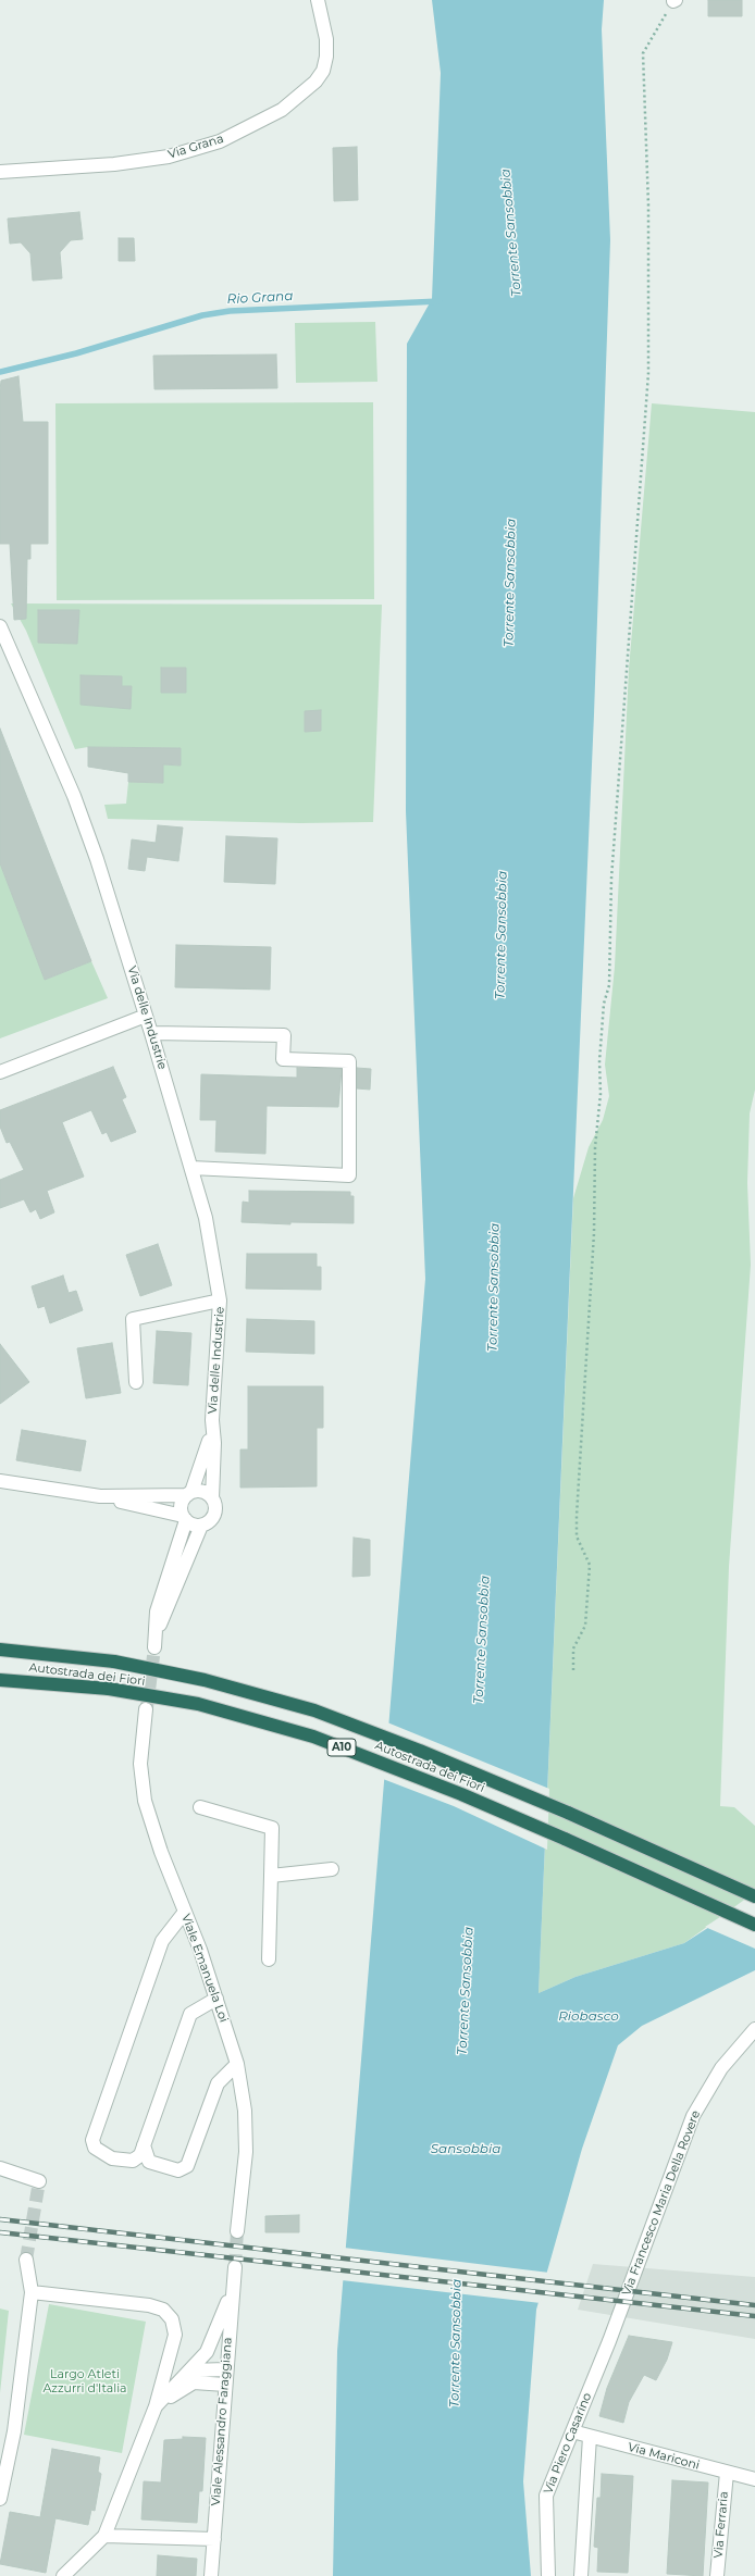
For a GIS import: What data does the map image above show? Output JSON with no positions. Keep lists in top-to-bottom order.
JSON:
{
  "streets": {
    "highway": ["Autostrada dei Fiori", "A10"],
    "street": [
      "Via Grana",
      "Via delle Industrie",
      "Viale Emanuela Loi",
      "Via Francesco Maria Della Rovere",
      "Viale Alessandro Faraggiana",
      "Via Piero Casarino",
      "Via Mariconi",
      "Via Ferraria"
    ]
  },
  "crossings": [
    ["Via Francesco Maria Della Rovere", "Via Piero Casarino"],
    ["Via Piero Casarino", "Via Mariconi"],
    ["Via Mariconi", "Via Ferraria"]
  ],
  "water": [
    "Torrente Sansobbia",
    "Rio Grana",
    "Riobasco",
    "Sansobbia"
  ],
  "parks": ["Largo Atleti Azzurri d'Italia"]
}
